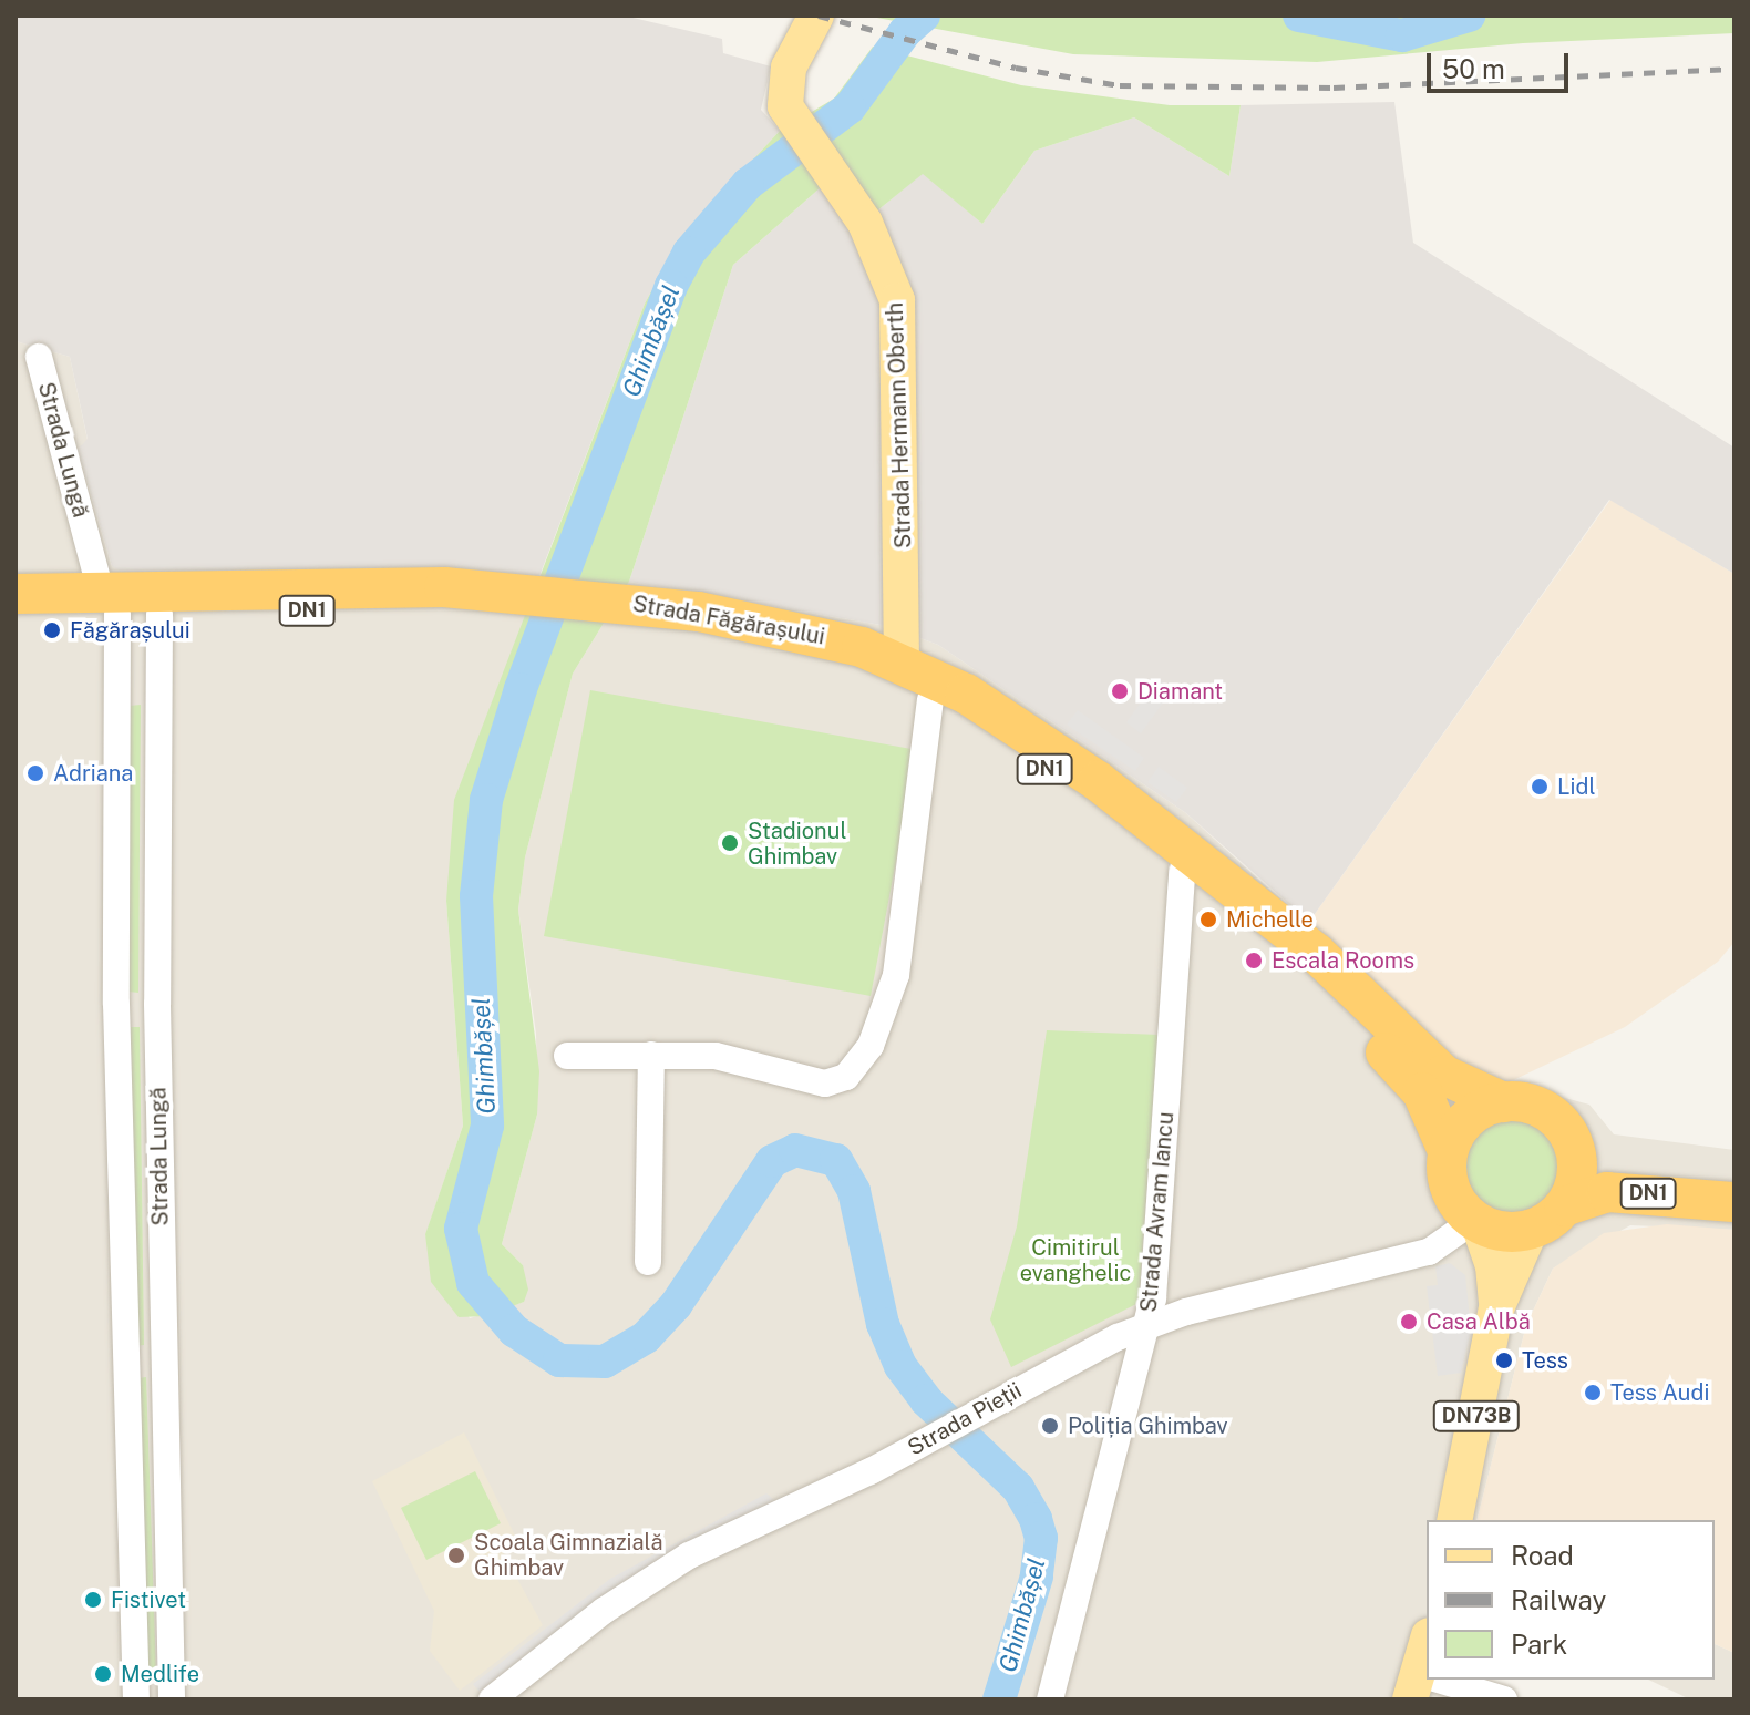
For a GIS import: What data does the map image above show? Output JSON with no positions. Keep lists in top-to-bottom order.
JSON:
{
  "streets": {
    "highway": ["DN1", "Strada Făgărașului"],
    "main road": ["Strada Hermann Oberth", "DN73B"],
    "street": ["Strada Lungă", "Strada Avram Iancu", "Strada Pieții"]
  },
  "crossings": [
    ["Strada Hermann Oberth", "Strada Făgărașului"],
    ["Strada Lungă", "Strada Făgărașului"],
    ["DN1", "Strada Făgărașului"],
    ["DN1", "DN73B"],
    ["DN1", "Strada Pieții"],
    ["Strada Făgărașului", "Strada Avram Iancu"],
    ["Strada Făgărașului", "DN73B"],
    ["Strada Făgărașului", "Strada Pieții"],
    ["Strada Avram Iancu", "Strada Pieții"],
    ["DN73B", "Strada Pieții"]
  ],
  "water": ["Ghimbășel"],
  "parks": ["Cimitirul evanghelic"],
  "places": [
    "Făgărașului",
    "Diamant",
    "Adriana",
    "Lidl",
    "Stadionul Ghimbav",
    "Michelle",
    "Escala Rooms",
    "Casa Albă",
    "Tess",
    "Tess Audi",
    "Poliția Ghimbav",
    "Scoala Gimnazială Ghimbav",
    "Fistivet",
    "Medlife"
  ],
  "legend": ["Road", "Railway", "Park"],
  "scale_bar": "50 m"
}
